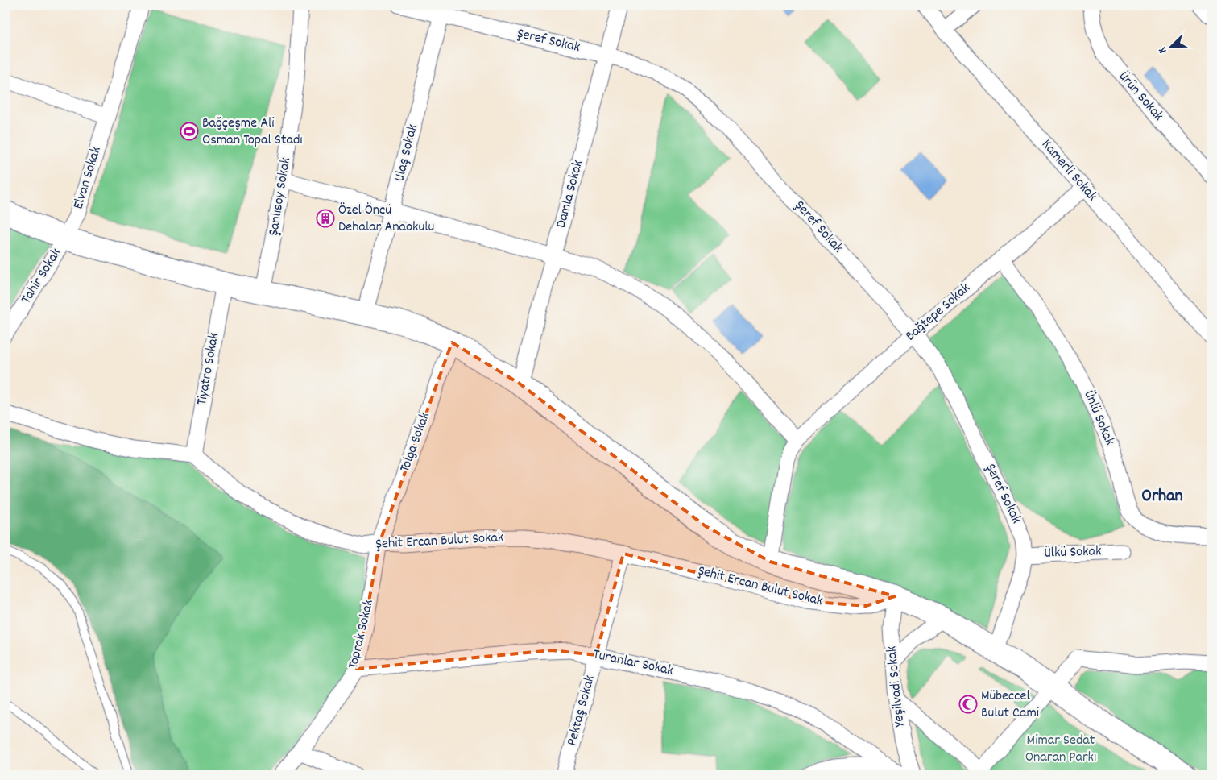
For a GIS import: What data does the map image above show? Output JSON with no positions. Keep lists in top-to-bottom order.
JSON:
{
  "streets": {
    "street": [
      "Şeref Sokak",
      "Ürün Sokak",
      "Ulaş Sokak",
      "Kamerli Sokak",
      "Elvan Sokak",
      "Damla Sokak",
      "Şanlısoy Sokak",
      "Tahir Sokak",
      "Bağtepe Sokak",
      "Tiyatro Sokak",
      "Ünlü Sokak",
      "Tolga Sokak",
      "Şehit Ercan Bulut Sokak",
      "Ülkü Sokak",
      "Toprak Sokak",
      "Turanlar Sokak",
      "Yeşilvadi Sokak",
      "Pektaş Sokak"
    ]
  },
  "crossings": [
    ["Şeref Sokak", "Ulaş Sokak"],
    ["Şeref Sokak", "Damla Sokak"],
    ["Şeref Sokak", "Bağtepe Sokak"],
    ["Şeref Sokak", "Ülkü Sokak"],
    ["Kamerli Sokak", "Bağtepe Sokak"],
    ["Elvan Sokak", "Tahir Sokak"],
    ["Bağtepe Sokak", "Ünlü Sokak"],
    ["Tiyatro Sokak", "Şehit Ercan Bulut Sokak"],
    ["Tolga Sokak", "Şehit Ercan Bulut Sokak"],
    ["Tolga Sokak", "Toprak Sokak"],
    ["Şehit Ercan Bulut Sokak", "Toprak Sokak"],
    ["Şehit Ercan Bulut Sokak", "Yeşilvadi Sokak"],
    ["Şehit Ercan Bulut Sokak", "Pektaş Sokak"],
    ["Toprak Sokak", "Turanlar Sokak"],
    ["Turanlar Sokak", "Pektaş Sokak"]
  ],
  "districts": ["Orhan"],
  "parks": ["Mimar Sedat Onaran Parkı"],
  "places": {
    "sports": ["Bağçeşme Ali Osman Topal Stadı"],
    "building": ["Özel Öncü Dehalar Anaokulu"],
    "mosque": ["Mübeccel Bulut Cami"]
  },
  "north": "bottom left"
}
